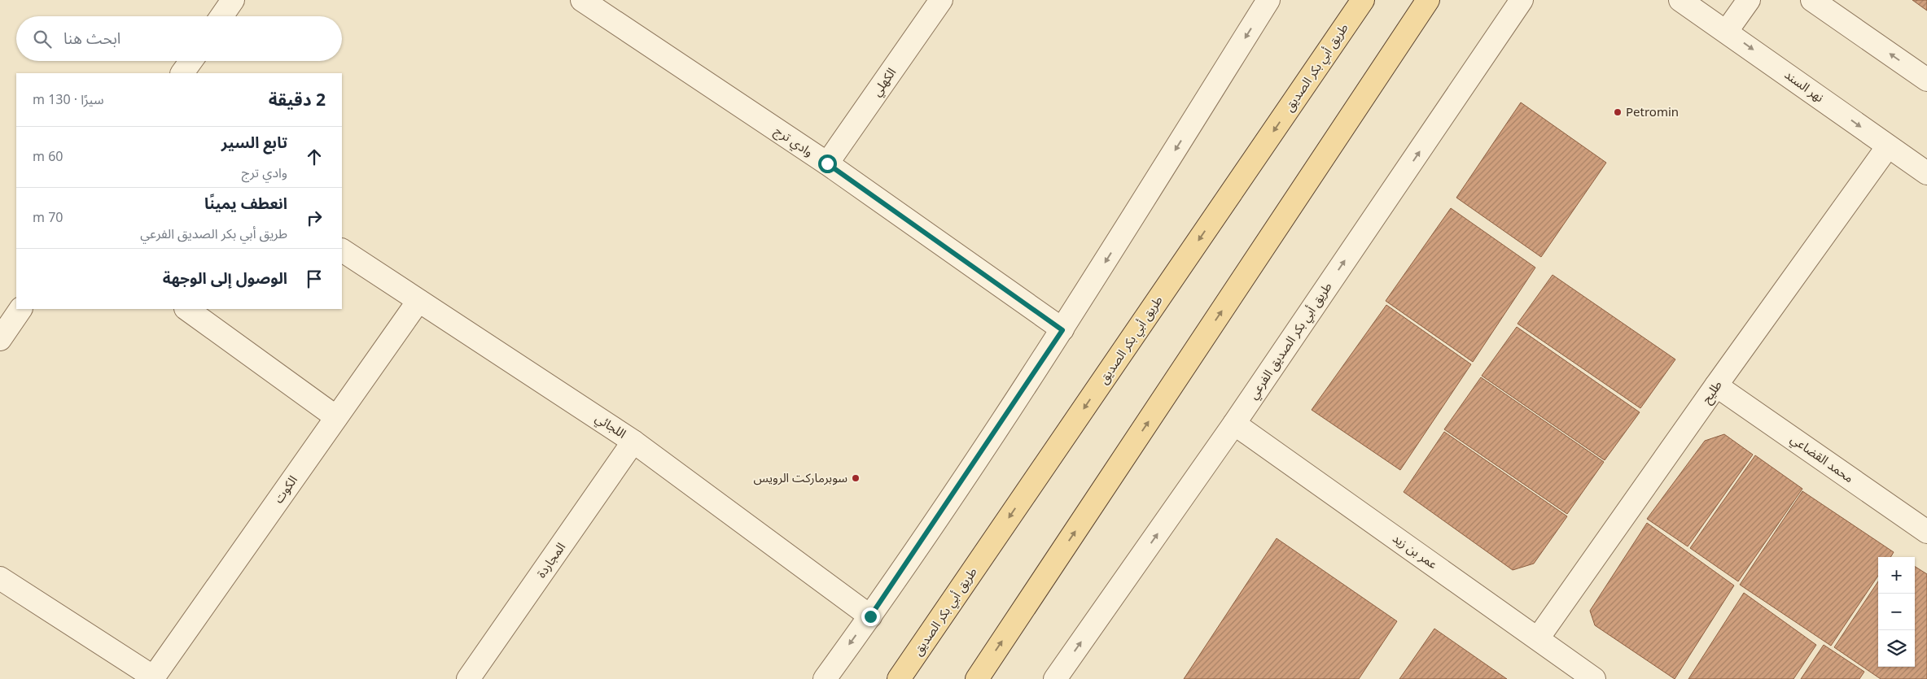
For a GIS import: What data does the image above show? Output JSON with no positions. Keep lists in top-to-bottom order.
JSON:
{
  "streets": {
    "main road": ["طريق أبي بكر الصديق"],
    "street": [
      "الكهلي",
      "نهر السند",
      "وادي ترج",
      "طريق أبي بكر الصديق الفرعي",
      "طليح",
      "اللجائي",
      "محمد القضاعي",
      "الكوت",
      "عمر بن زيد",
      "المجاردة"
    ]
  },
  "crossings": [
    ["الكهلي", "وادي ترج"],
    ["نهر السند", "طليح"],
    ["طريق أبي بكر الصديق الفرعي", "عمر بن زيد"],
    ["طليح", "محمد القضاعي"],
    ["طليح", "عمر بن زيد"],
    ["اللجائي", "الكوت"],
    ["اللجائي", "المجاردة"]
  ],
  "places": ["Petromin", "سوبرماركت الرويس"],
  "page": {
    "search": "ابحث هنا",
    "heading": ["2 دقيقة", "سيرًا · 130 m"],
    "list": [
      ["تابع السير", "وادي ترج", "60 m"],
      ["انعطف يمينًا", "طريق أبي بكر الصديق الفرعي", "70 m"],
      "الوصول إلى الوجهة"
    ],
    "map_buttons": ["+", "−"]
  }
}
